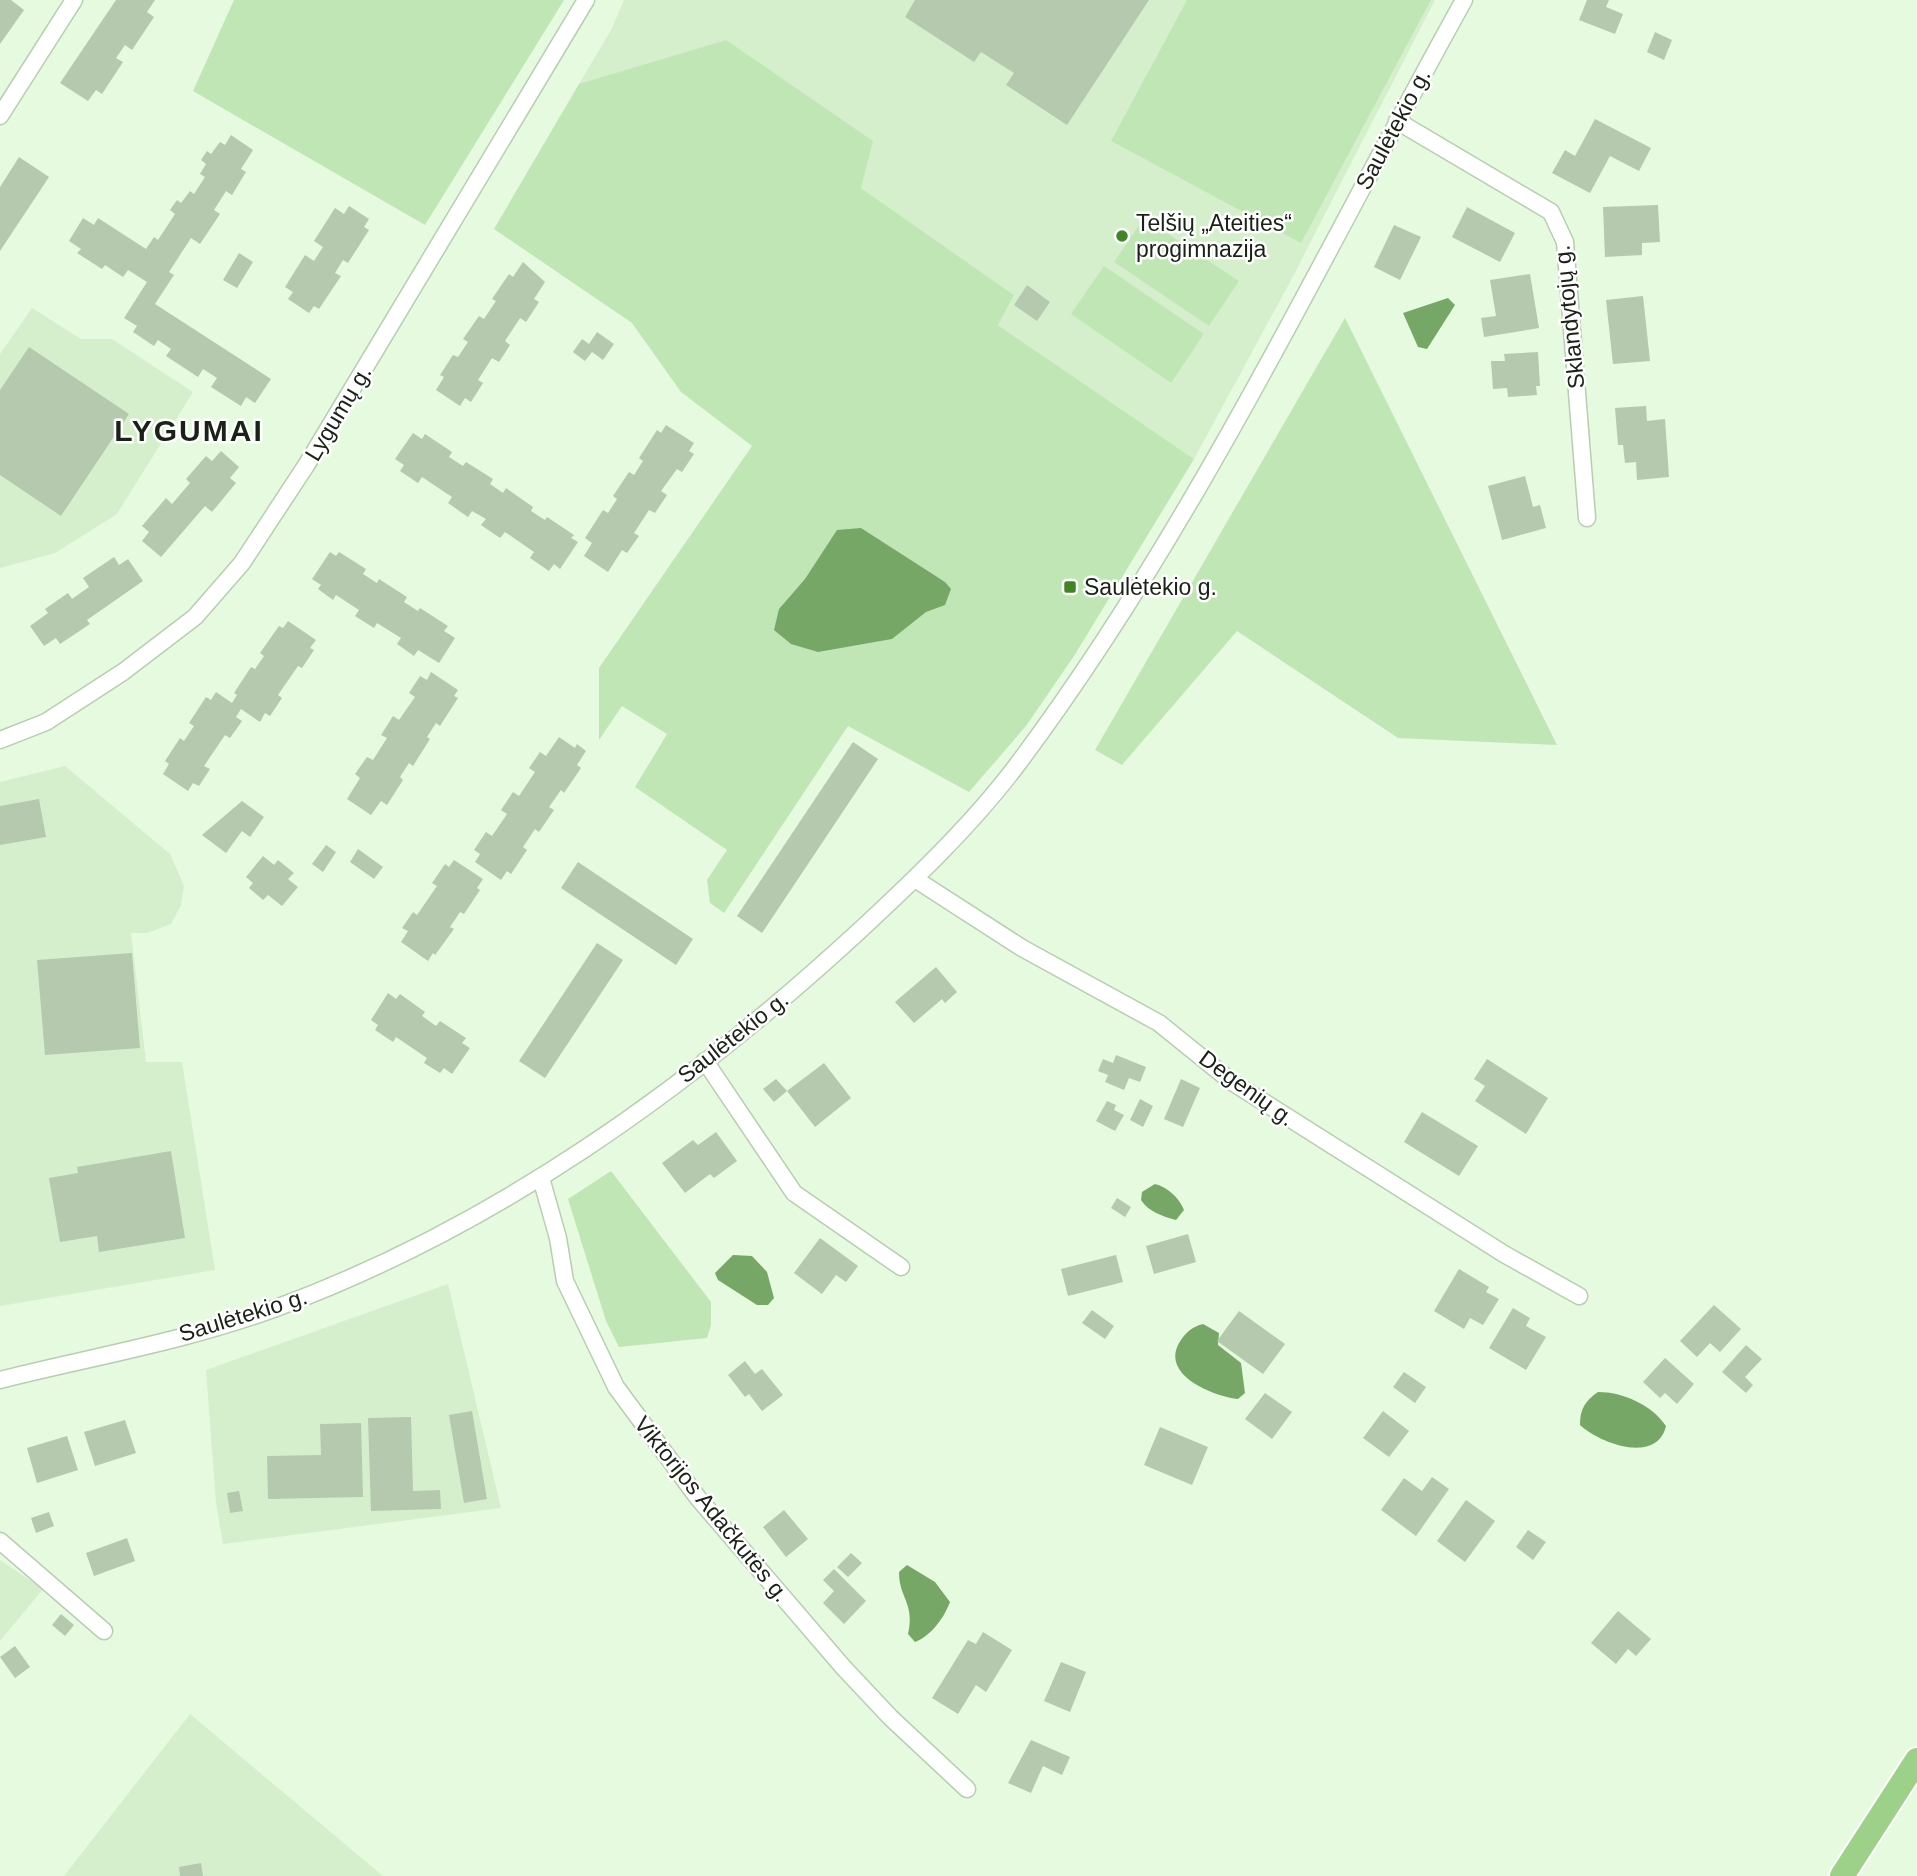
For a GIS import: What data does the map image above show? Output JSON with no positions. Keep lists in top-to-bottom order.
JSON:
{
  "streets": {
    "street": [
      "Saulėtekio g.",
      "Sklandytojų g.",
      "Lygumų g.",
      "Degenių g.",
      "Viktorijos Adačkutės g."
    ]
  },
  "crossings": [
    ["Saulėtekio g.", "Sklandytojų g."],
    ["Saulėtekio g.", "Degenių g."],
    ["Saulėtekio g.", "Viktorijos Adačkutės g."]
  ],
  "districts": ["LYGUMAI"],
  "places": {
    "other": ["Telšių „Ateities“ progimnazija"],
    "transit": ["Saulėtekio g."]
  }
}
